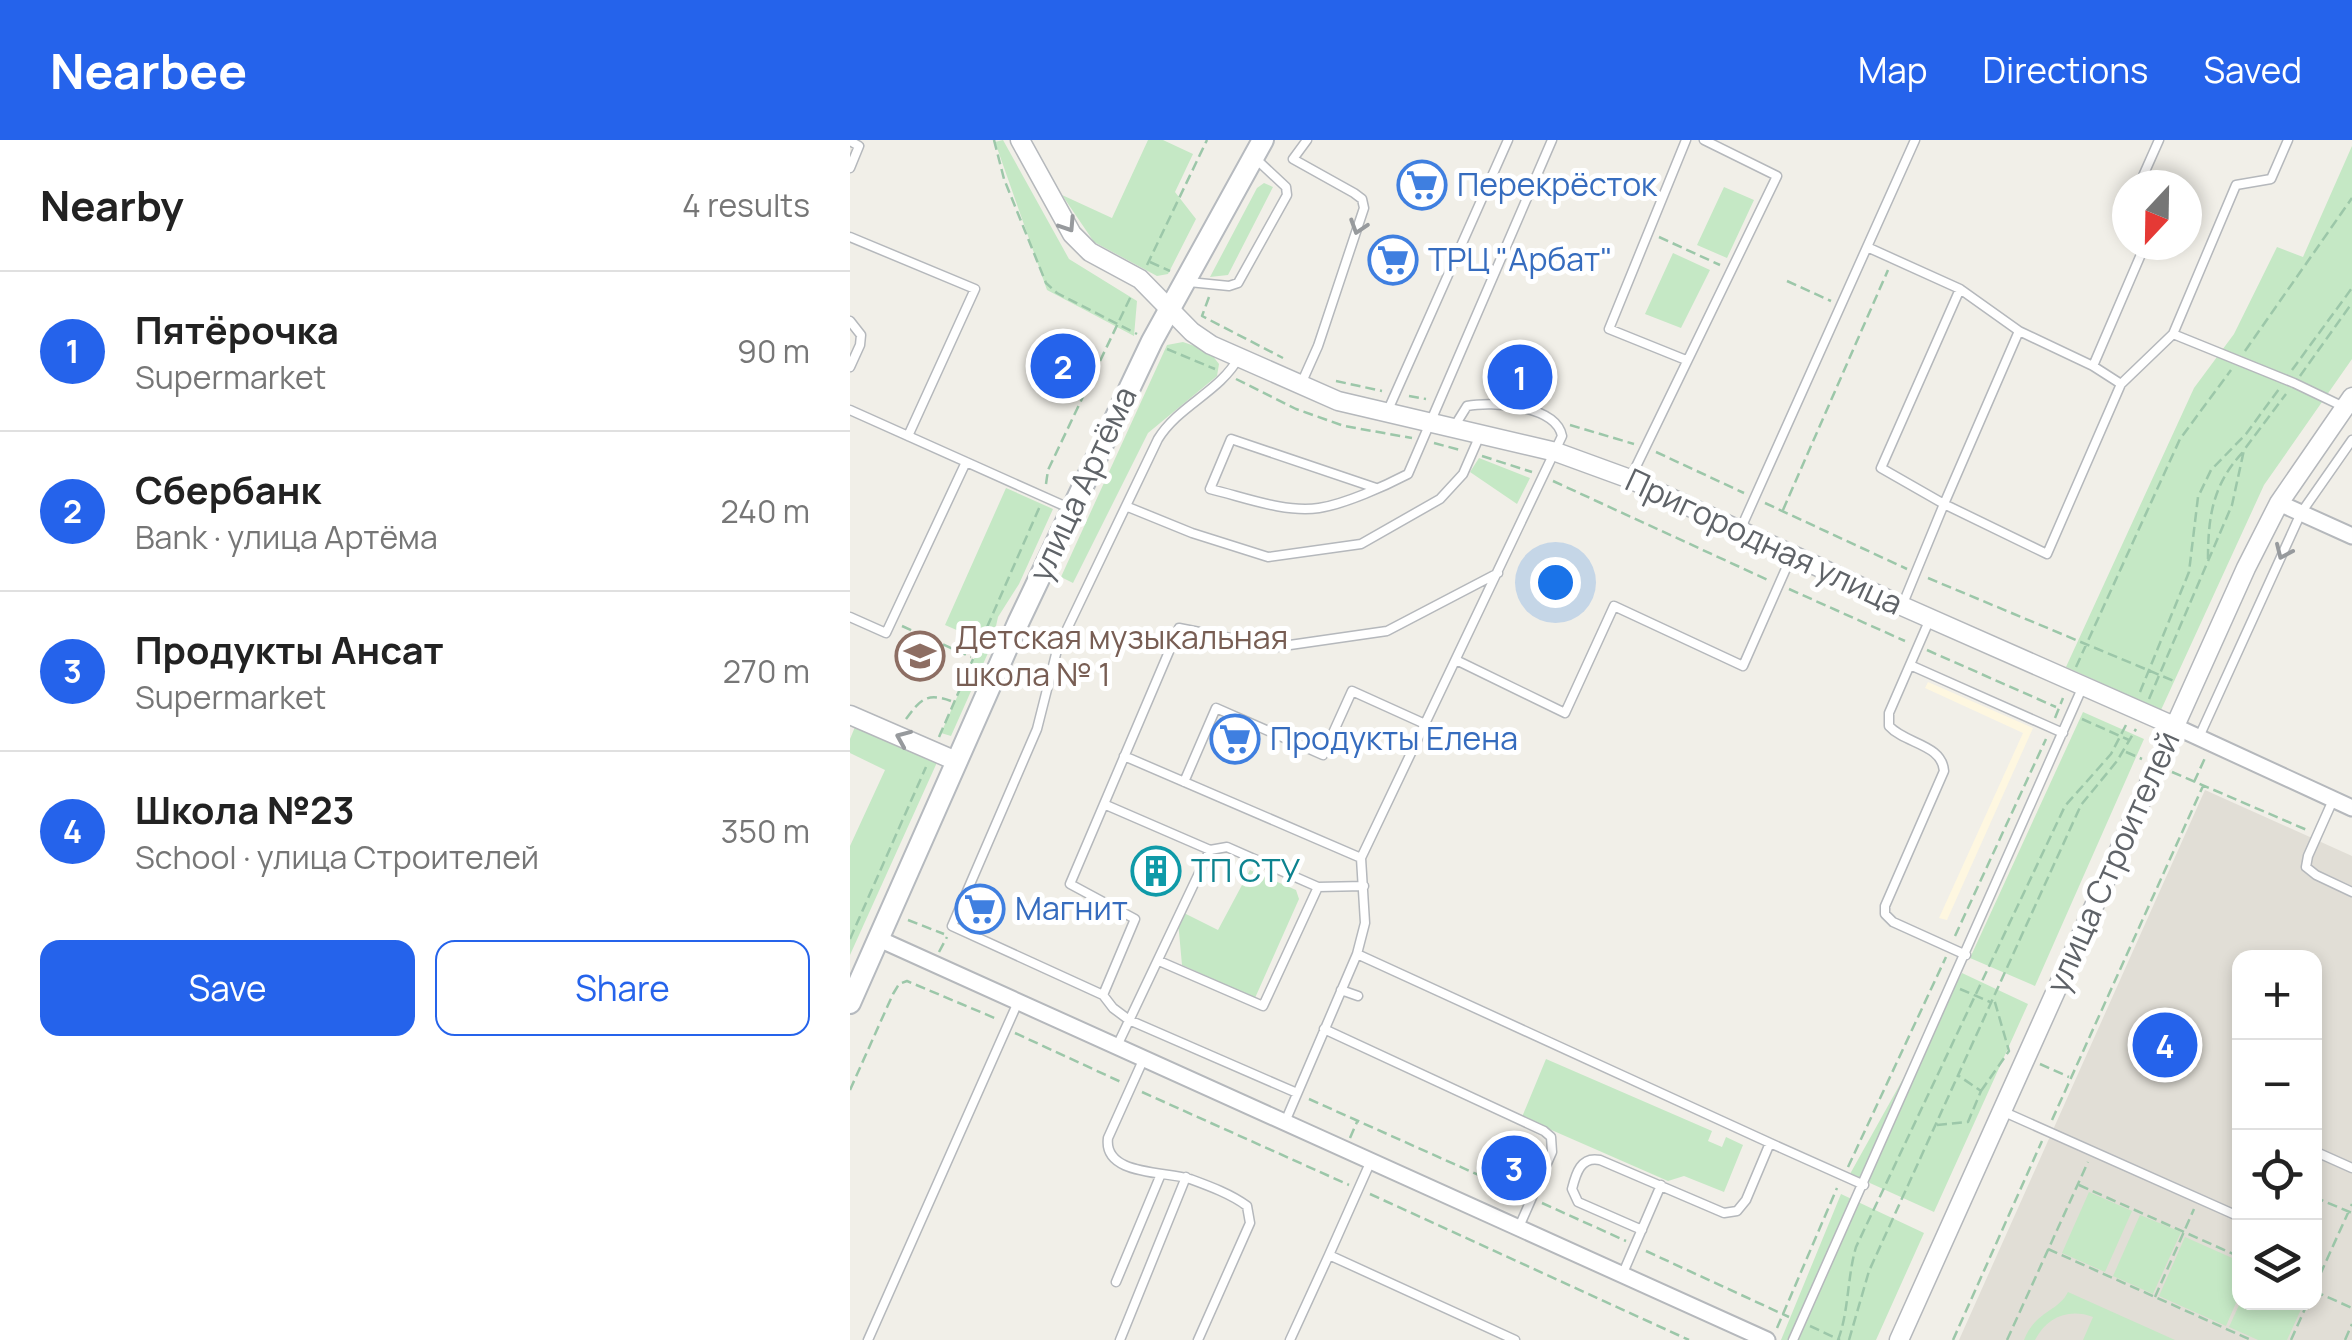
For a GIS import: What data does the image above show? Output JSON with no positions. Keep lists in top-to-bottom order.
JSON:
{
  "streets": {
    "main road": ["улица Артёма"],
    "street": ["Пригородная улица", "улица Строителей"]
  },
  "crossings": [
    ["улица Артёма", "Пригородная улица"],
    ["Пригородная улица", "улица Строителей"]
  ],
  "places": {
    "supermarket": [
      "Перекрёсток",
      "ТРЦ \"Арбат\"",
      "Продукты Елена",
      "Магнит"
    ],
    "school or university": ["Детская музыкальная школа № 1"],
    "building": ["ТП СТУ"]
  },
  "north": "bottom",
  "page": {
    "header": "Nearbee",
    "nav": ["Map", "Directions", "Saved"],
    "heading": ["Nearby", "4 results"],
    "list": [
      {
        "mark": "1",
        "name": "Пятёрочка",
        "note": "Supermarket",
        "value": "90 m"
      },
      {
        "mark": "2",
        "name": "Сбербанк",
        "note": "Bank · улица Артёма",
        "value": "240 m"
      },
      {
        "mark": "3",
        "name": "Продукты Ансат",
        "note": "Supermarket",
        "value": "270 m"
      },
      {
        "mark": "4",
        "name": "Школа №23",
        "note": "School · улица Строителей",
        "value": "350 m"
      }
    ],
    "pins": [
      "2",
      "1",
      "4",
      "3"
    ],
    "buttons": ["Save", "Share"],
    "map_buttons": ["+", "−"]
  }
}
